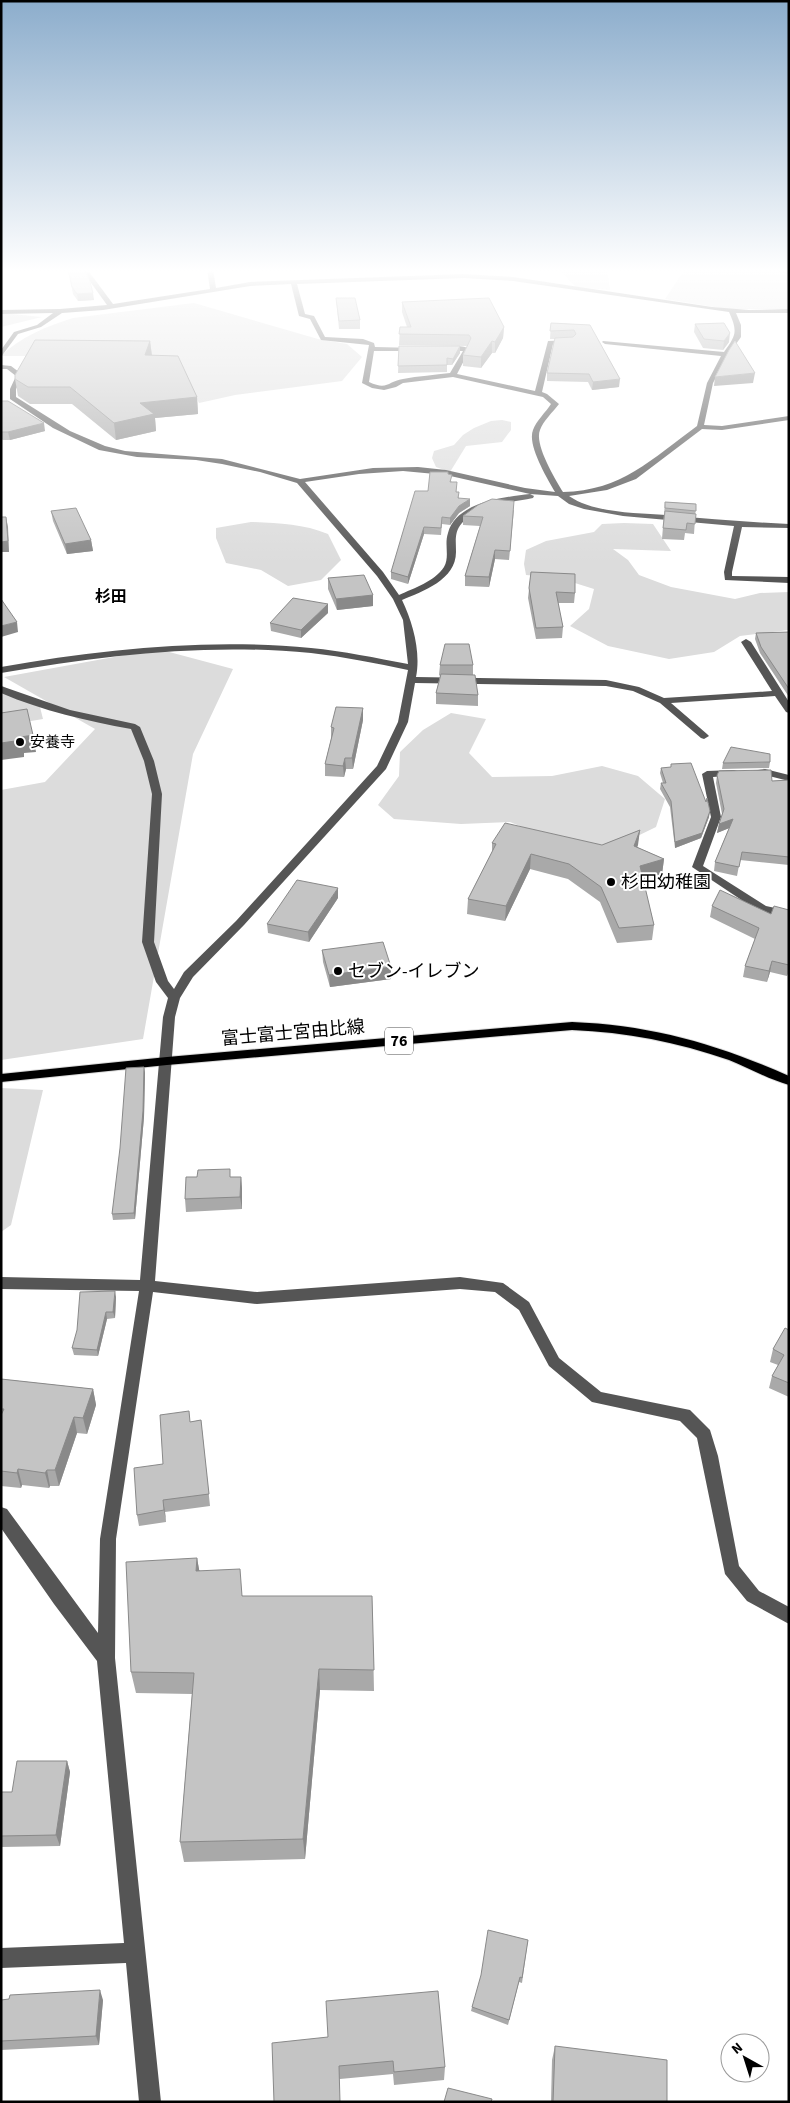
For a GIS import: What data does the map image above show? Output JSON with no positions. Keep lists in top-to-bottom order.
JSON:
{
  "streets": {
    "main road": ["富士富士宮由比線", "76"]
  },
  "districts": ["杉田"],
  "places": ["安養寺", "杉田幼稚園", "セブン-イレブン"],
  "north": "top left"
}
